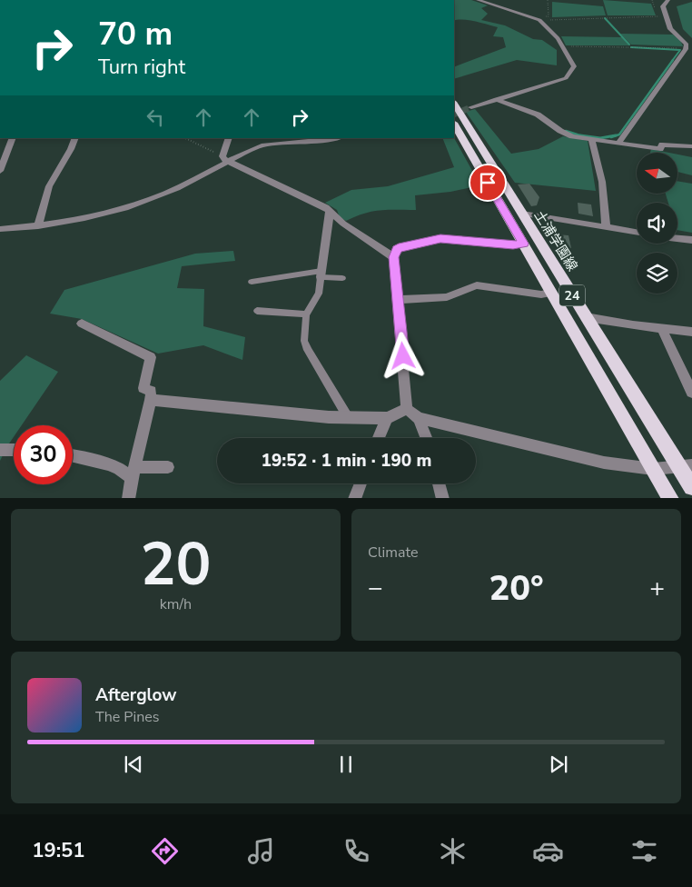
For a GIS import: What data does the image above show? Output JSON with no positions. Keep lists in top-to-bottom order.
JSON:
{
  "streets": {
    "main road": ["土浦学園線", "24"]
  },
  "north": "left",
  "page": {
    "turn": ["70 m", "Turn right"],
    "limit": "30",
    "trip": "19:52 · 1 min · 190 m",
    "tile": [
      ["20", "km/h"],
      "Climate"
    ],
    "heat": ["−", "20°", "+"],
    "song": ["Afterglow", "The Pines"],
    "tabs": "19:51"
  }
}
